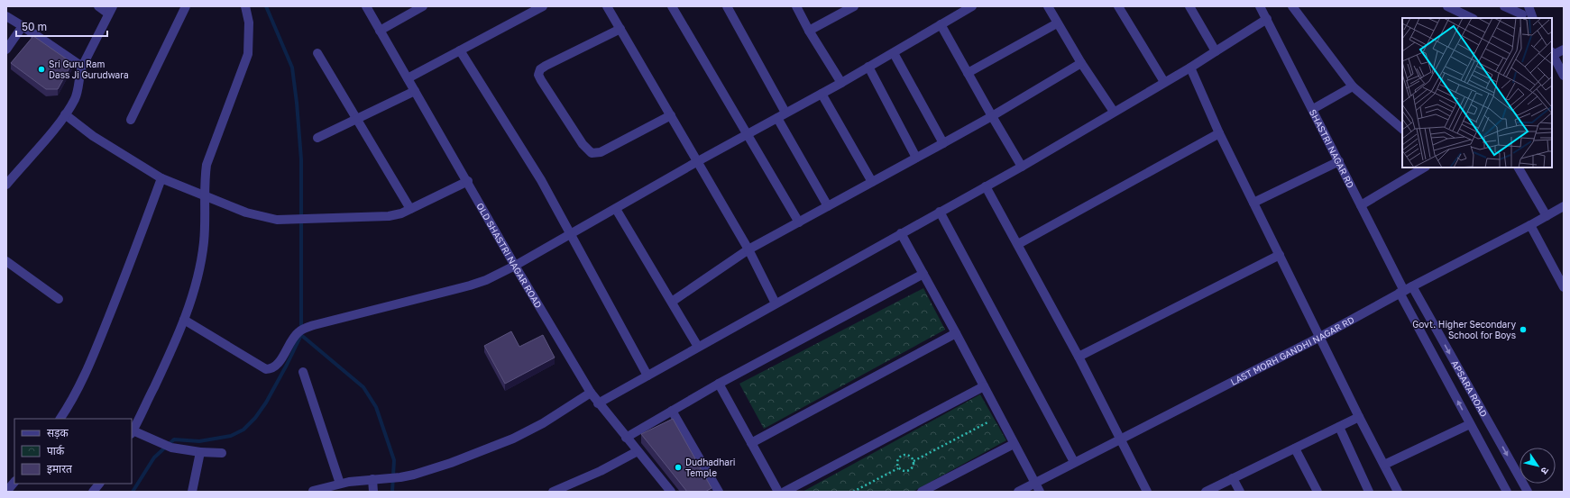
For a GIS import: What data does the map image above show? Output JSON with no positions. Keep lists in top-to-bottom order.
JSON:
{
  "streets": {
    "street": [
      "SHASTRI NAGAR RD",
      "OLD SHASTRI NAGAR ROAD",
      "LAST MORH GANDHI NAGAR RD",
      "APSARA ROAD"
    ]
  },
  "crossings": [
    ["SHASTRI NAGAR RD", "LAST MORH GANDHI NAGAR RD"],
    ["SHASTRI NAGAR RD", "APSARA ROAD"],
    ["LAST MORH GANDHI NAGAR RD", "APSARA ROAD"]
  ],
  "places": ["Sri Guru Ram Dass Ji Gurudwara", "Govt. Higher Secondary School for Boys", "Dudhadhari Temple"],
  "legend": ["सड़क", "पार्क", "इमारत"],
  "scale_bar": "50 m",
  "north": "bottom right"
}
